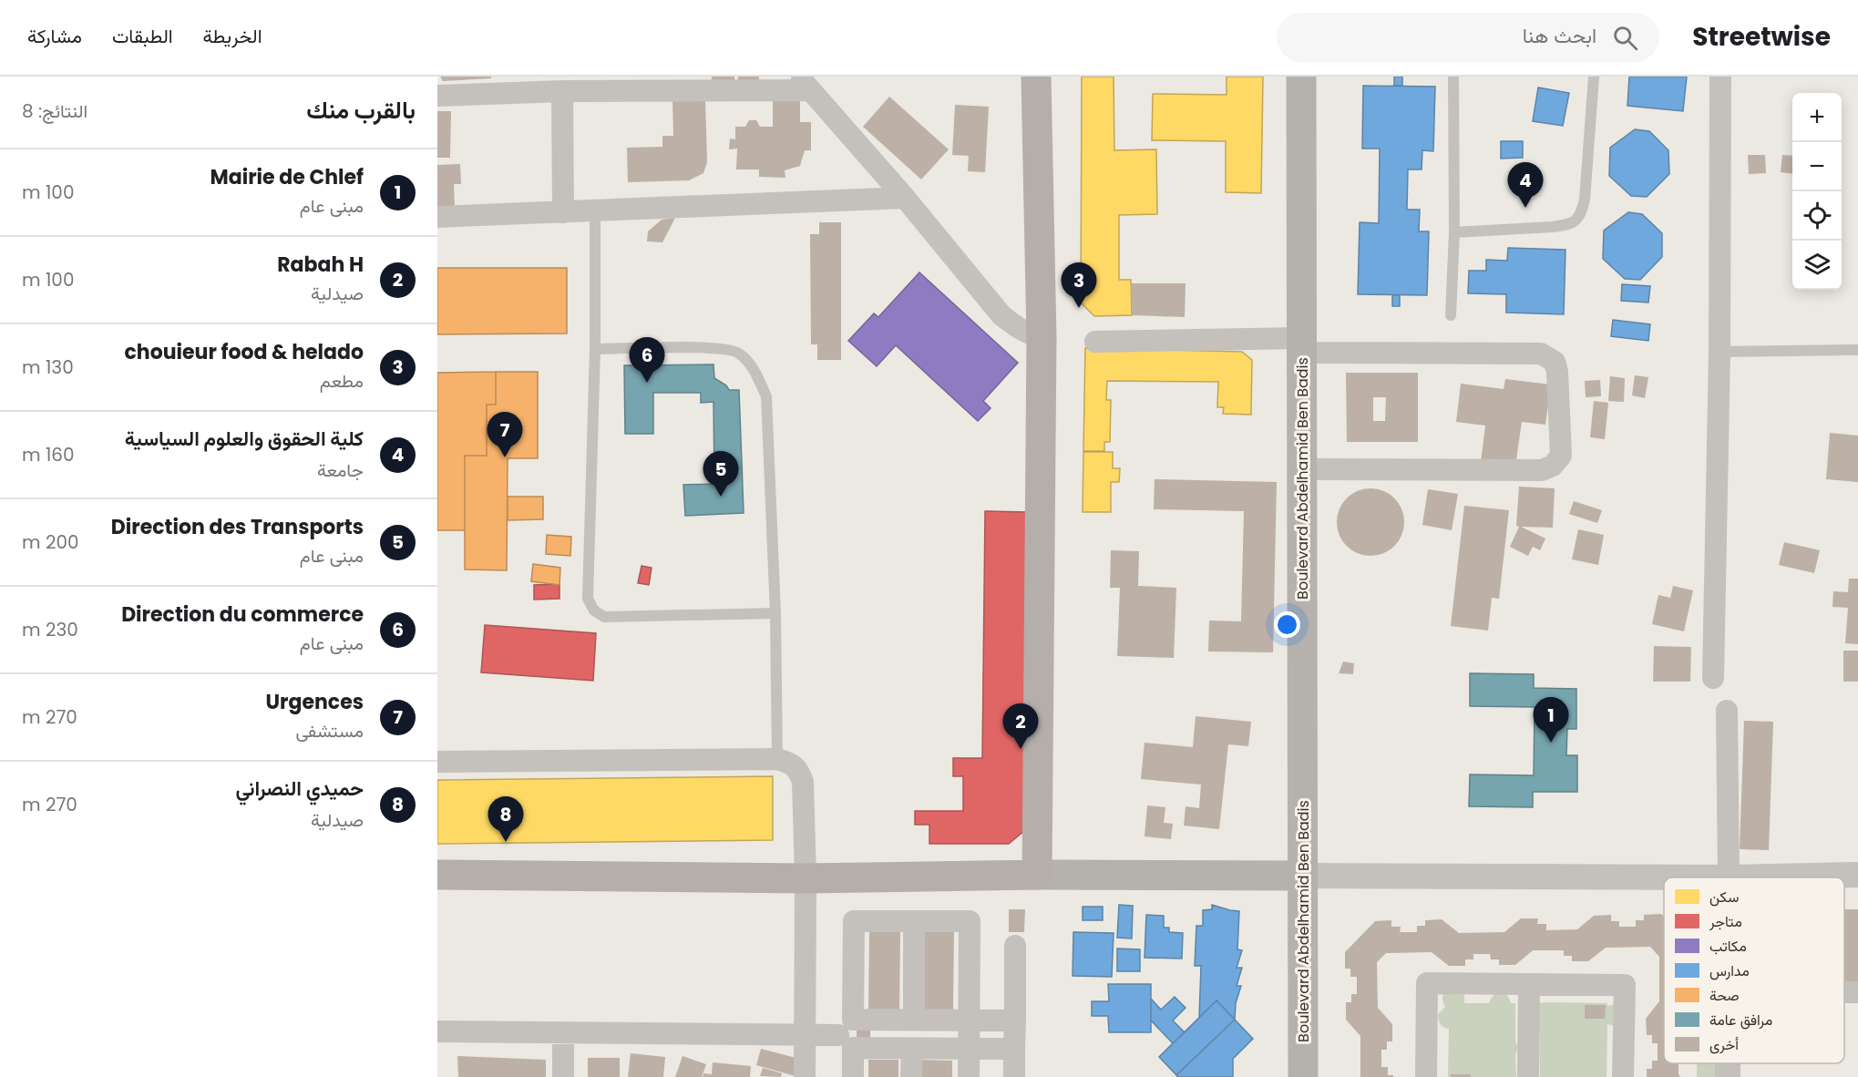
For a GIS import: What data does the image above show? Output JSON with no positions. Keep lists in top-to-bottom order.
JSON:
{
  "streets": {
    "main road": ["Boulevard Abdelhamid Ben Badis"]
  },
  "legend": [
    "سكن",
    "متاجر",
    "مكاتب",
    "مدارس",
    "صحة",
    "مرافق عامة",
    "أخرى"
  ],
  "page": {
    "header": "Streetwise",
    "search": "ابحث هنا",
    "nav": ["الخريطة", "الطبقات", "مشاركة"],
    "heading": ["بالقرب منك", "النتائج: 8"],
    "map_buttons": ["+", "−"],
    "list": [
      {
        "mark": "1",
        "name": "Mairie de Chlef",
        "note": "مبنى عام",
        "value": "100 m"
      },
      {
        "mark": "2",
        "name": "Rabah H",
        "note": "صيدلية",
        "value": "100 m"
      },
      {
        "mark": "3",
        "name": "chouieur food & helado",
        "note": "مطعم",
        "value": "130 m"
      },
      {
        "mark": "4",
        "name": "كلية الحقوق والعلوم السياسية",
        "note": "جامعة",
        "value": "160 m"
      },
      {
        "mark": "5",
        "name": "Direction des Transports",
        "note": "مبنى عام",
        "value": "200 m"
      },
      {
        "mark": "6",
        "name": "Direction du commerce",
        "note": "مبنى عام",
        "value": "230 m"
      },
      {
        "mark": "7",
        "name": "Urgences",
        "note": "مستشفى",
        "value": "270 m"
      },
      {
        "mark": "8",
        "name": "حميدي النصراني",
        "note": "صيدلية",
        "value": "270 m"
      }
    ],
    "pins": [
      "4",
      "3",
      "6",
      "7",
      "5",
      "1",
      "2",
      "8"
    ]
  }
}
